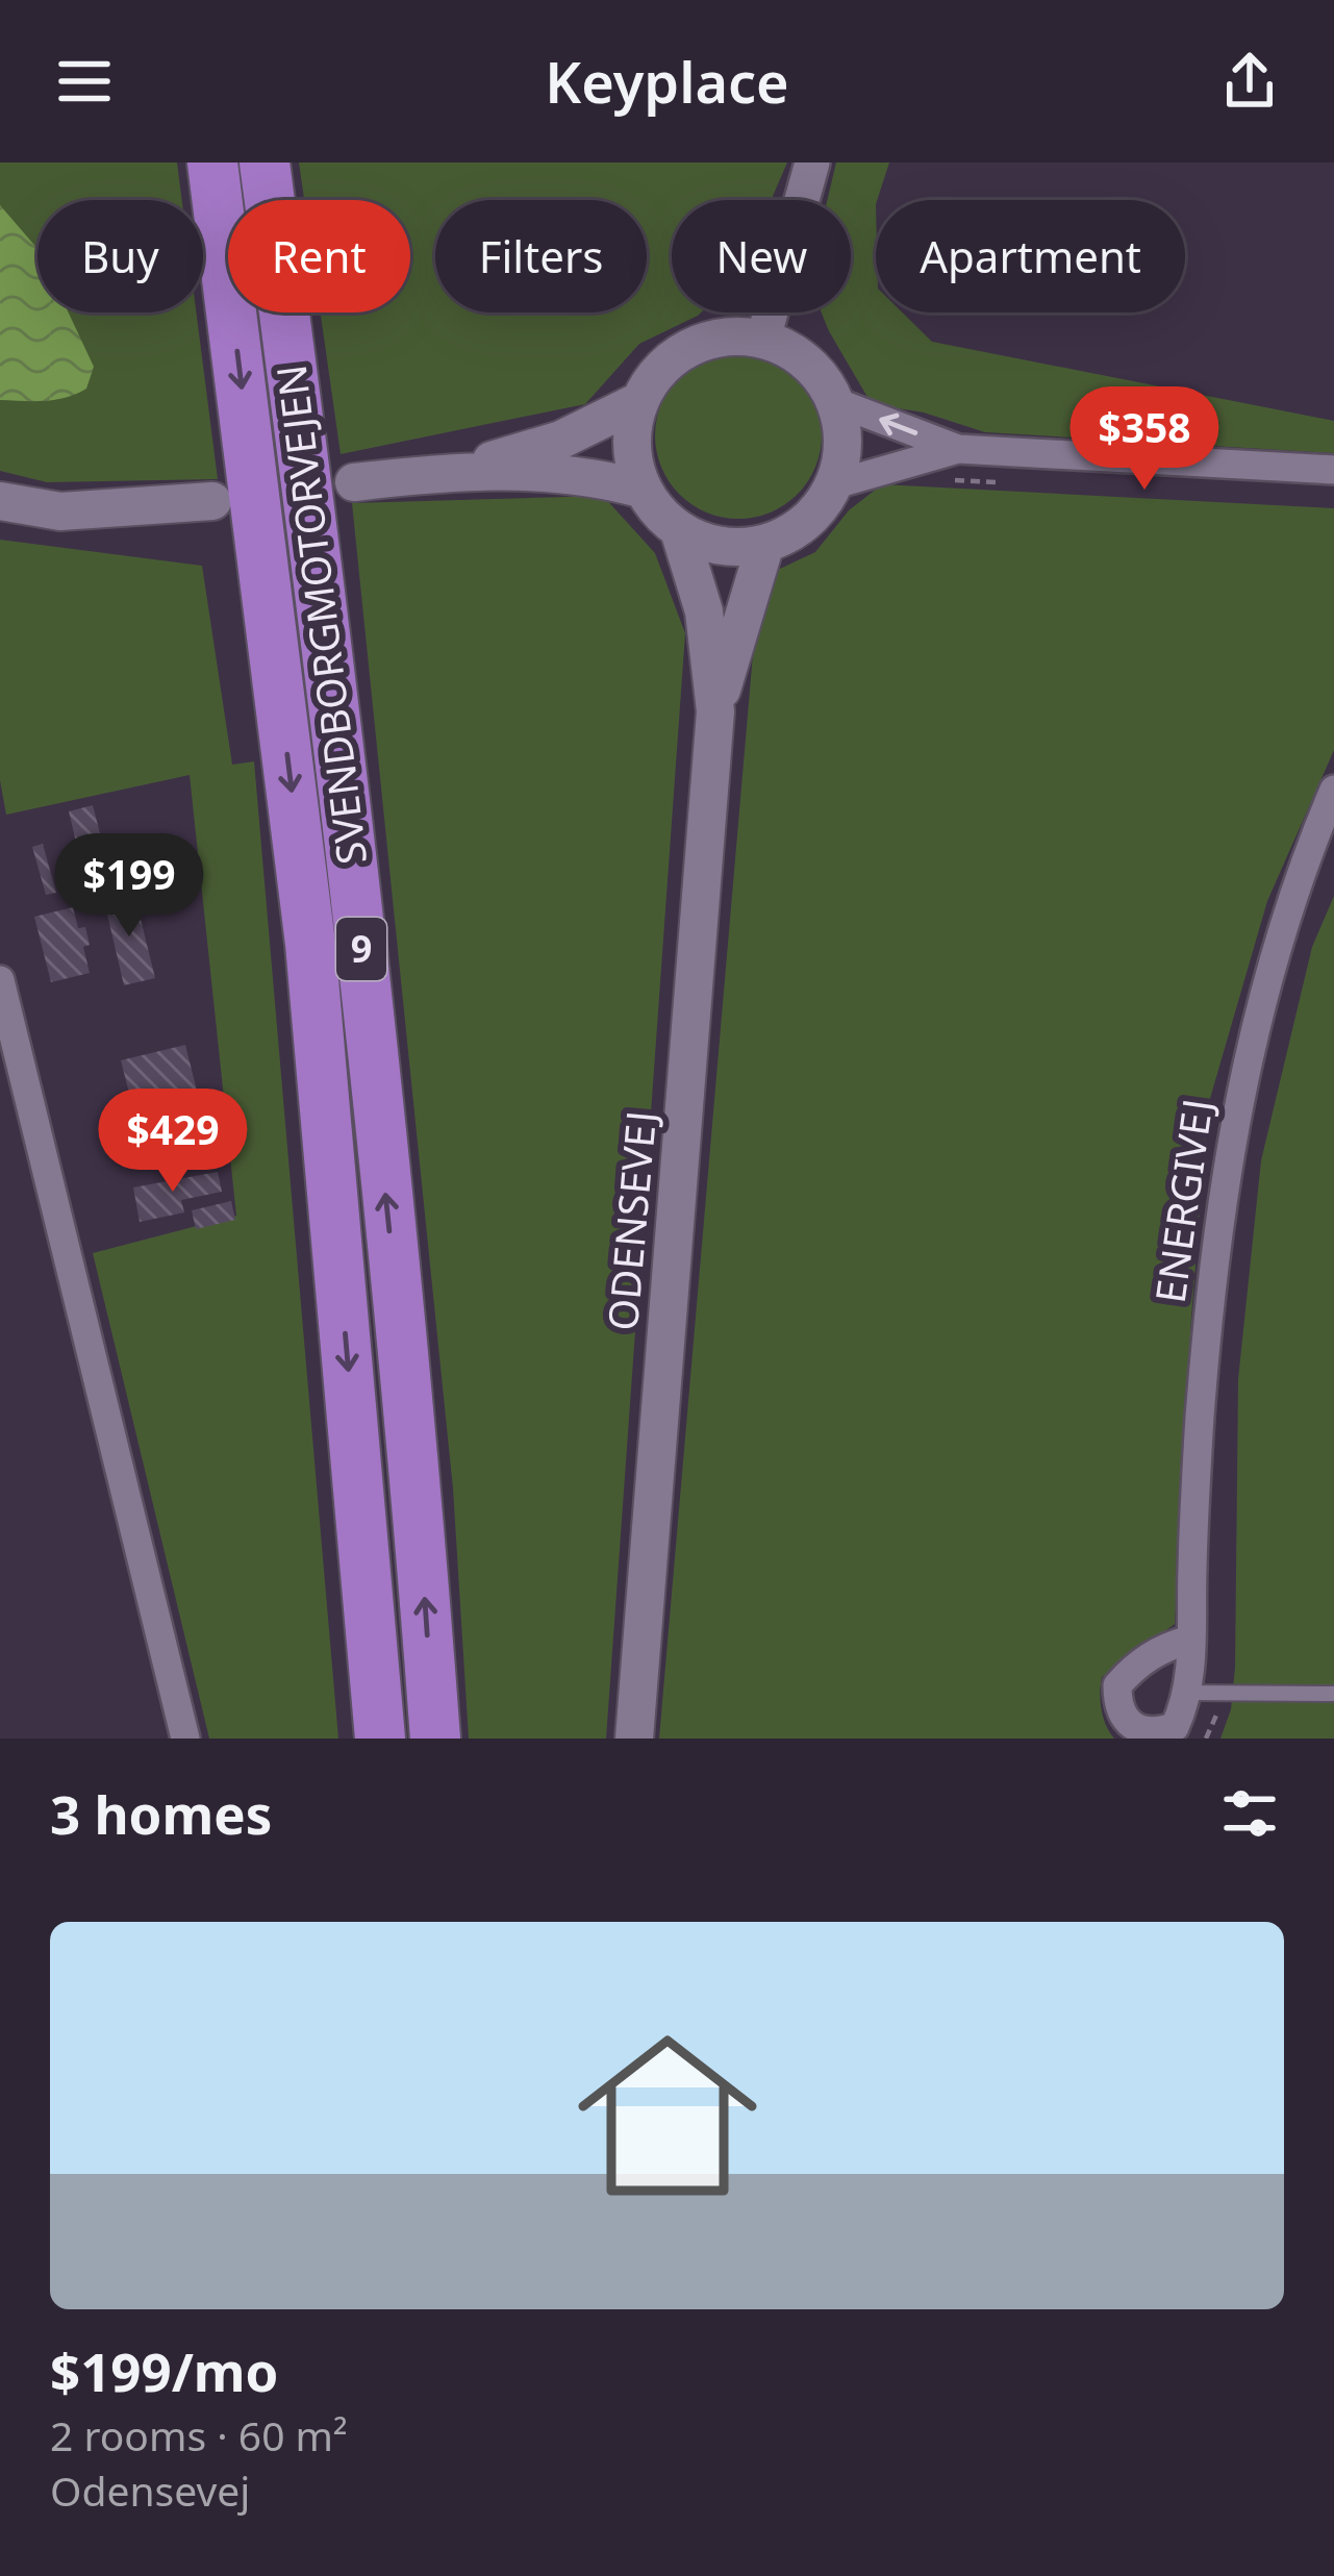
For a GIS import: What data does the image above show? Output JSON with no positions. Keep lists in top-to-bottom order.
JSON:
{
  "streets": {
    "highway": ["SVENDBORGMOTORVEJEN", "9"],
    "main road": ["ODENSEVEJ"],
    "street": ["ENERGIVEJ"]
  },
  "page": {
    "header": "Keyplace",
    "chip": [
      "Buy",
      "Rent",
      "Filters",
      "New",
      "Apartment"
    ],
    "price": ["$358", "$199", "$429"],
    "heading": "3 homes",
    "list": [
      {
        "name": "$199/mo",
        "note": "2 rooms · 60 m² · Odensevej"
      }
    ]
  }
}
